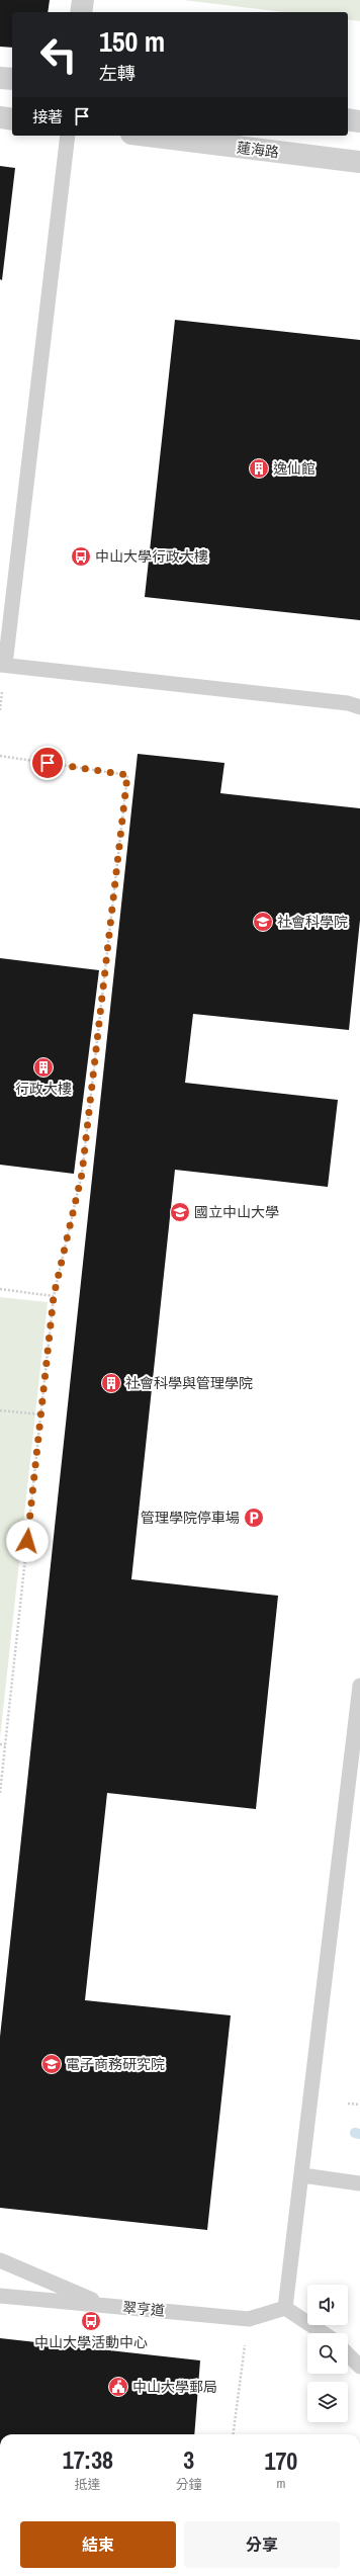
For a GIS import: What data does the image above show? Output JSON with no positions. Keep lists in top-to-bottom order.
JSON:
{
  "streets": {
    "street": ["蓮海路"],
    "lane": ["翠亨道"]
  },
  "places": {
    "building": ["逸仙館", "行政大樓", "社會科學與管理學院"],
    "bus stop": ["中山大學行政大樓", "中山大學活動中心"],
    "school or university": ["社會科學院", "國立中山大學", "電子商務研究院"],
    "parking": ["管理學院停車場"],
    "public building": ["中山大學郵局"]
  },
  "page": {
    "turn": ["150 m", "左轉"],
    "then": "接著",
    "eta": [
      "17:38",
      "抵達",
      "3",
      "分鐘",
      "170",
      "m"
    ],
    "buttons": ["結束", "分享"]
  }
}
